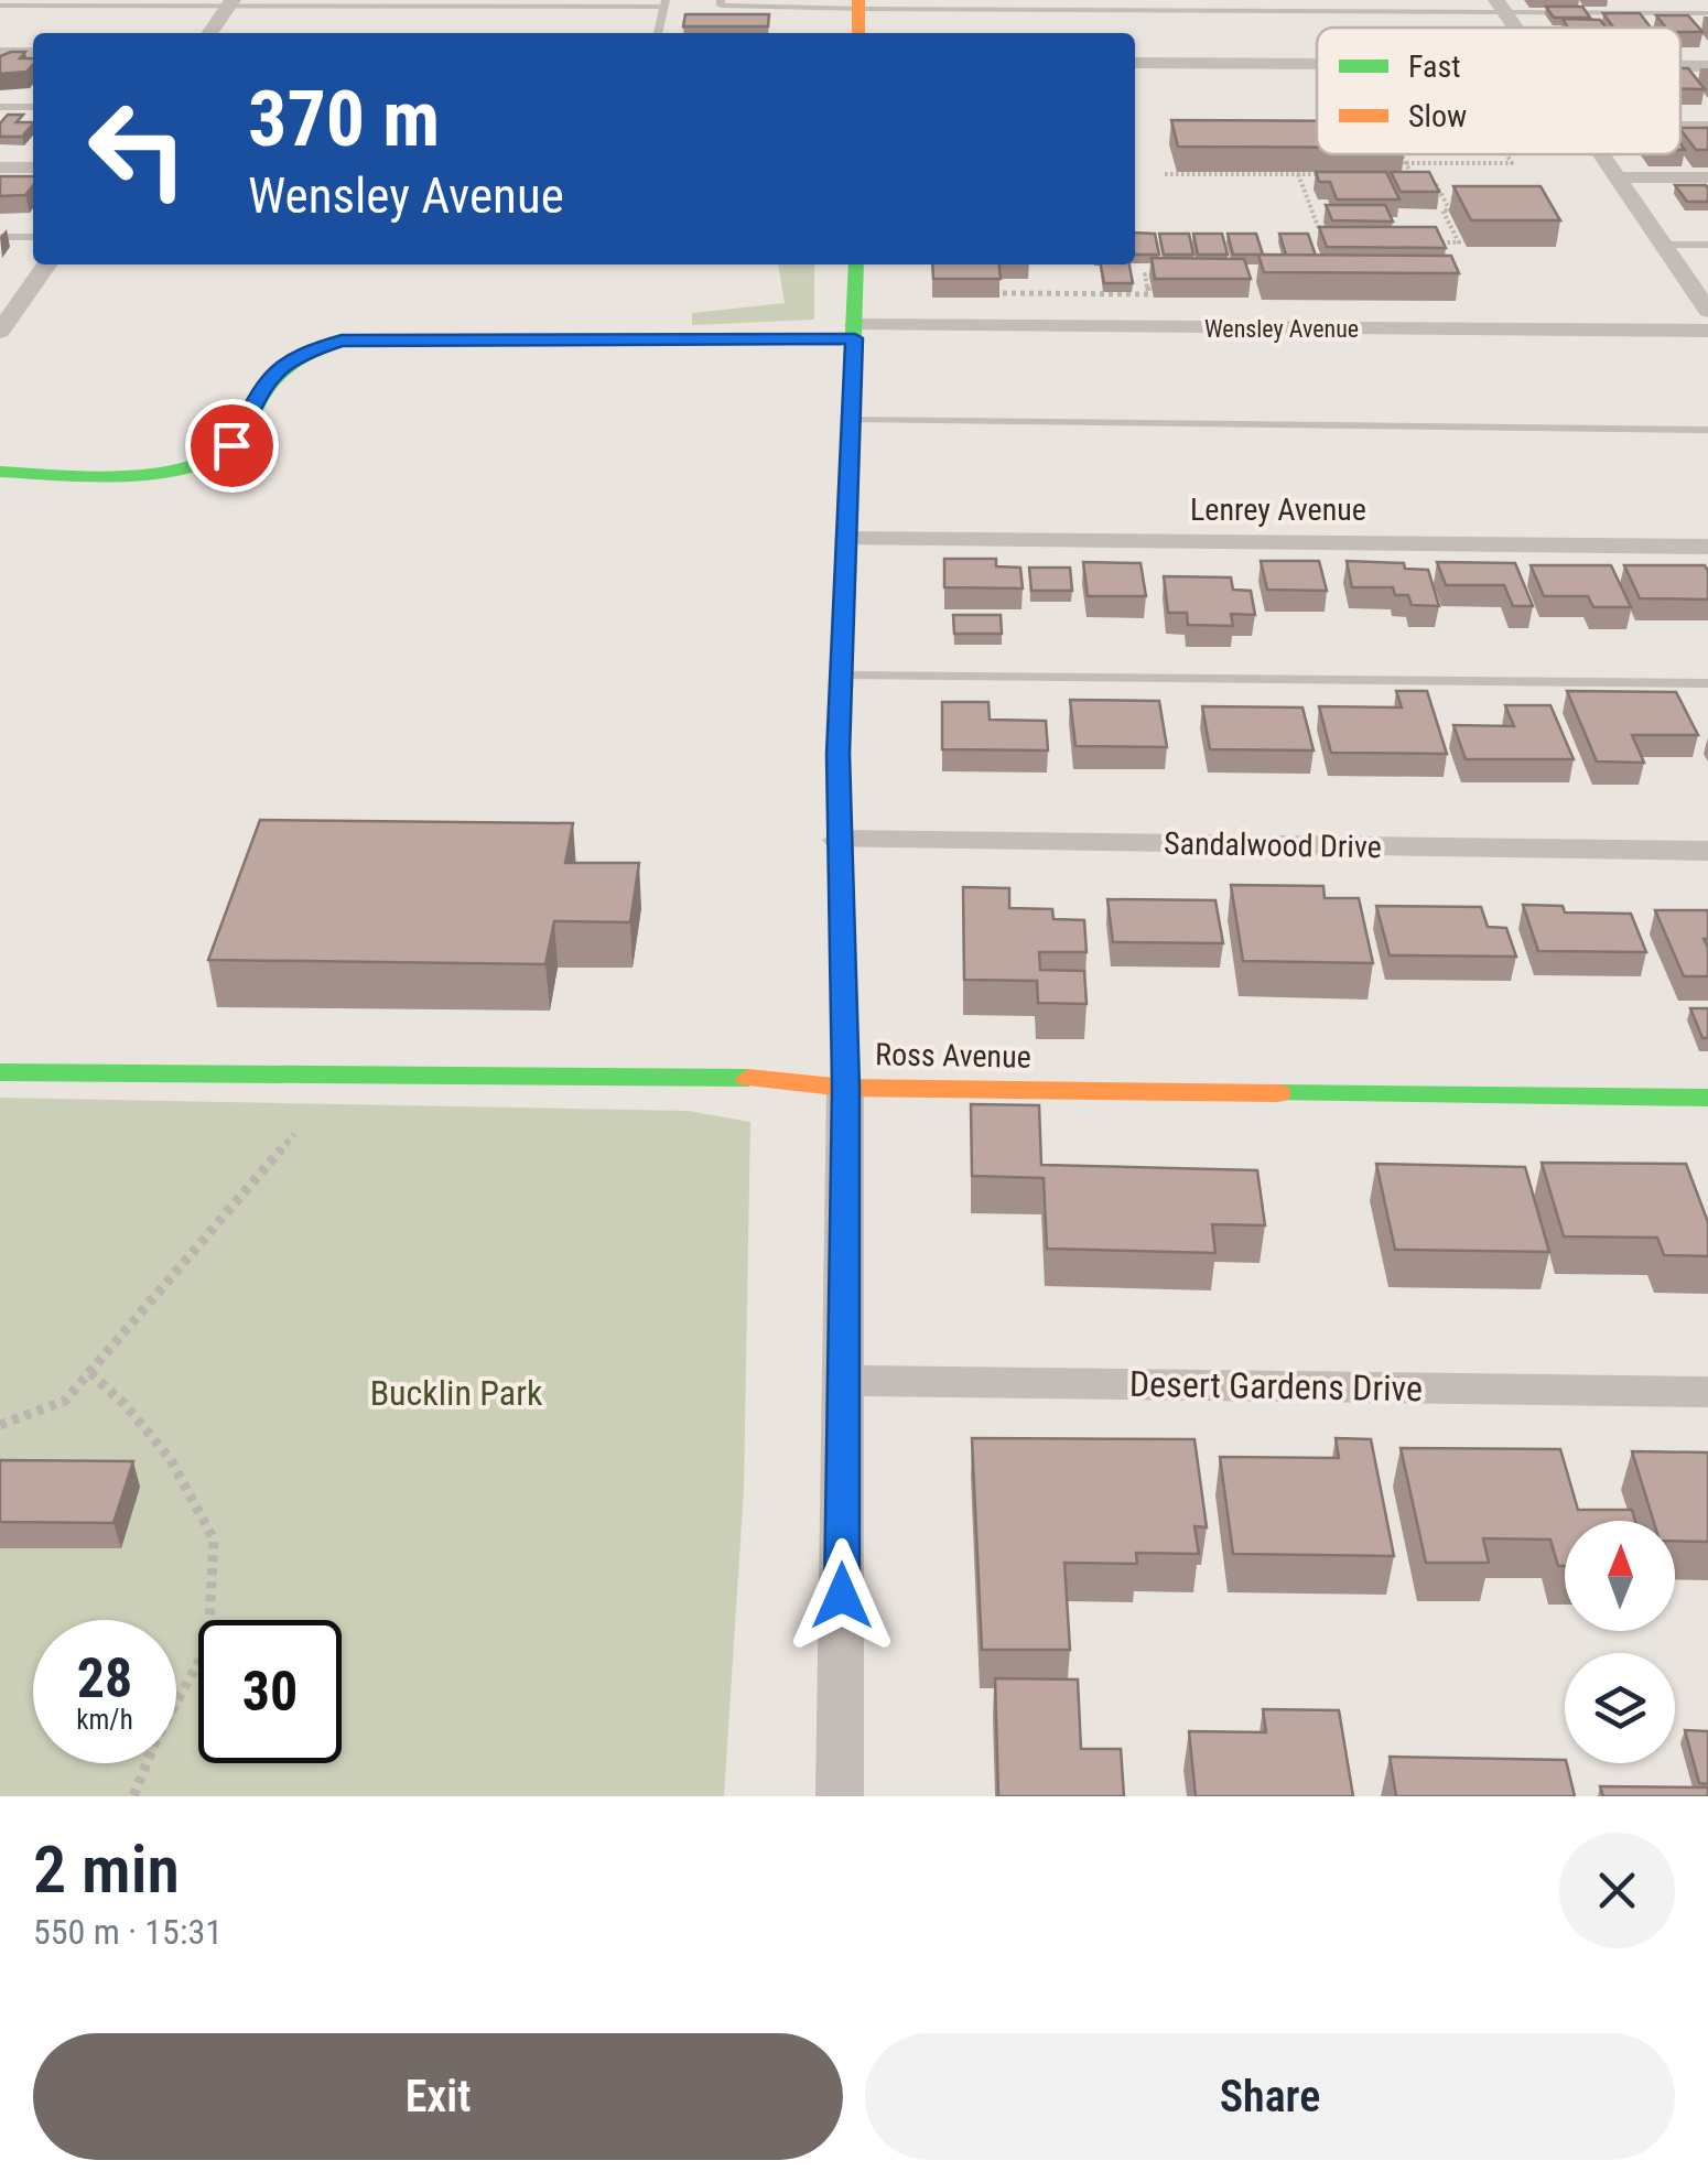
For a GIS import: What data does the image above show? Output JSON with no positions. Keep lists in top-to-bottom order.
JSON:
{
  "streets": {
    "street": [
      "Wensley Avenue",
      "Lenrey Avenue",
      "Sandalwood Drive",
      "Ross Avenue",
      "Desert Gardens Drive"
    ]
  },
  "parks": ["Bucklin Park"],
  "legend": ["Fast", "Slow"],
  "north": "top",
  "page": {
    "turn": ["370 m", "Wensley Avenue"],
    "speed": "28 km/h",
    "limit": "30",
    "heading": ["2 min", "550 m · 15:31"],
    "buttons": ["Exit", "Share"]
  }
}
